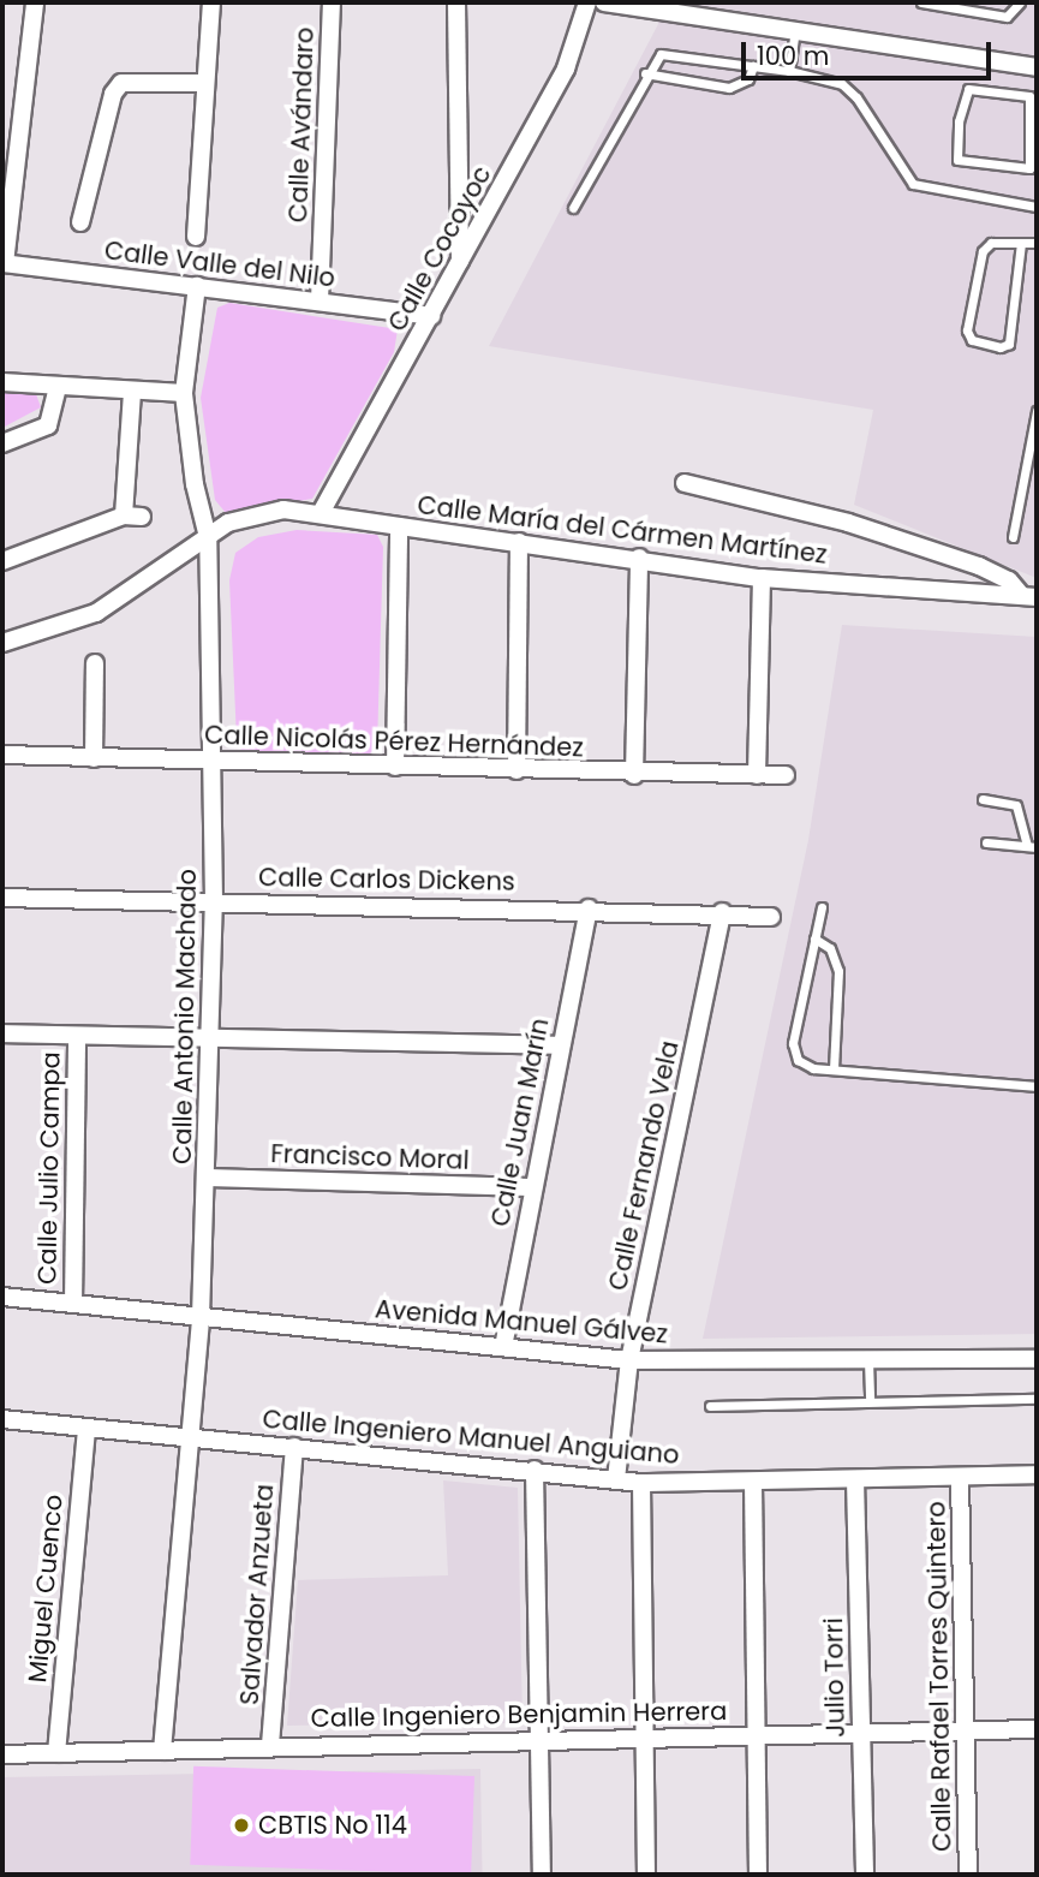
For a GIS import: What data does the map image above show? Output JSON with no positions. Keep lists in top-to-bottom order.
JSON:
{
  "streets": {
    "street": [
      "Calle Avándaro",
      "Calle Cocoyoc",
      "Calle Valle del Nilo",
      "Calle María del Cármen Martínez",
      "Calle Nicolás Pérez Hernández",
      "Calle Carlos Dickens",
      "Calle Antonio Machado",
      "Calle Juan Marín",
      "Francisco Moral",
      "Calle Fernando Vela",
      "Calle Julio Campa",
      "Avenida Manuel Gálvez",
      "Calle Ingeniero Manuel Anguiano",
      "Miguel Cuenco",
      "Salvador Anzueta",
      "Calle Rafael Torres Quintero",
      "Julio Torri",
      "Calle Ingeniero Benjamin Herrera"
    ]
  },
  "crossings": [
    ["Calle Avándaro", "Calle Valle del Nilo"],
    ["Calle Cocoyoc", "Calle Valle del Nilo"],
    ["Calle Cocoyoc", "Calle María del Cármen Martínez"],
    ["Calle Valle del Nilo", "Calle Antonio Machado"],
    ["Calle María del Cármen Martínez", "Calle Antonio Machado"],
    ["Calle Nicolás Pérez Hernández", "Calle Antonio Machado"],
    ["Calle Carlos Dickens", "Calle Antonio Machado"],
    ["Calle Carlos Dickens", "Calle Juan Marín"],
    ["Calle Carlos Dickens", "Calle Fernando Vela"],
    ["Calle Antonio Machado", "Francisco Moral"],
    ["Calle Antonio Machado", "Avenida Manuel Gálvez"],
    ["Calle Antonio Machado", "Calle Ingeniero Manuel Anguiano"],
    ["Calle Antonio Machado", "Calle Ingeniero Benjamin Herrera"],
    ["Calle Juan Marín", "Francisco Moral"],
    ["Calle Juan Marín", "Avenida Manuel Gálvez"],
    ["Calle Fernando Vela", "Avenida Manuel Gálvez"],
    ["Calle Fernando Vela", "Calle Ingeniero Manuel Anguiano"],
    ["Calle Julio Campa", "Avenida Manuel Gálvez"],
    ["Calle Ingeniero Manuel Anguiano", "Miguel Cuenco"],
    ["Calle Ingeniero Manuel Anguiano", "Salvador Anzueta"],
    ["Calle Ingeniero Manuel Anguiano", "Calle Rafael Torres Quintero"],
    ["Calle Ingeniero Manuel Anguiano", "Julio Torri"],
    ["Miguel Cuenco", "Calle Ingeniero Benjamin Herrera"],
    ["Salvador Anzueta", "Calle Ingeniero Benjamin Herrera"],
    ["Calle Rafael Torres Quintero", "Calle Ingeniero Benjamin Herrera"],
    ["Julio Torri", "Calle Ingeniero Benjamin Herrera"]
  ],
  "places": ["CBTIS No 114"],
  "scale_bar": "100 m"
}
